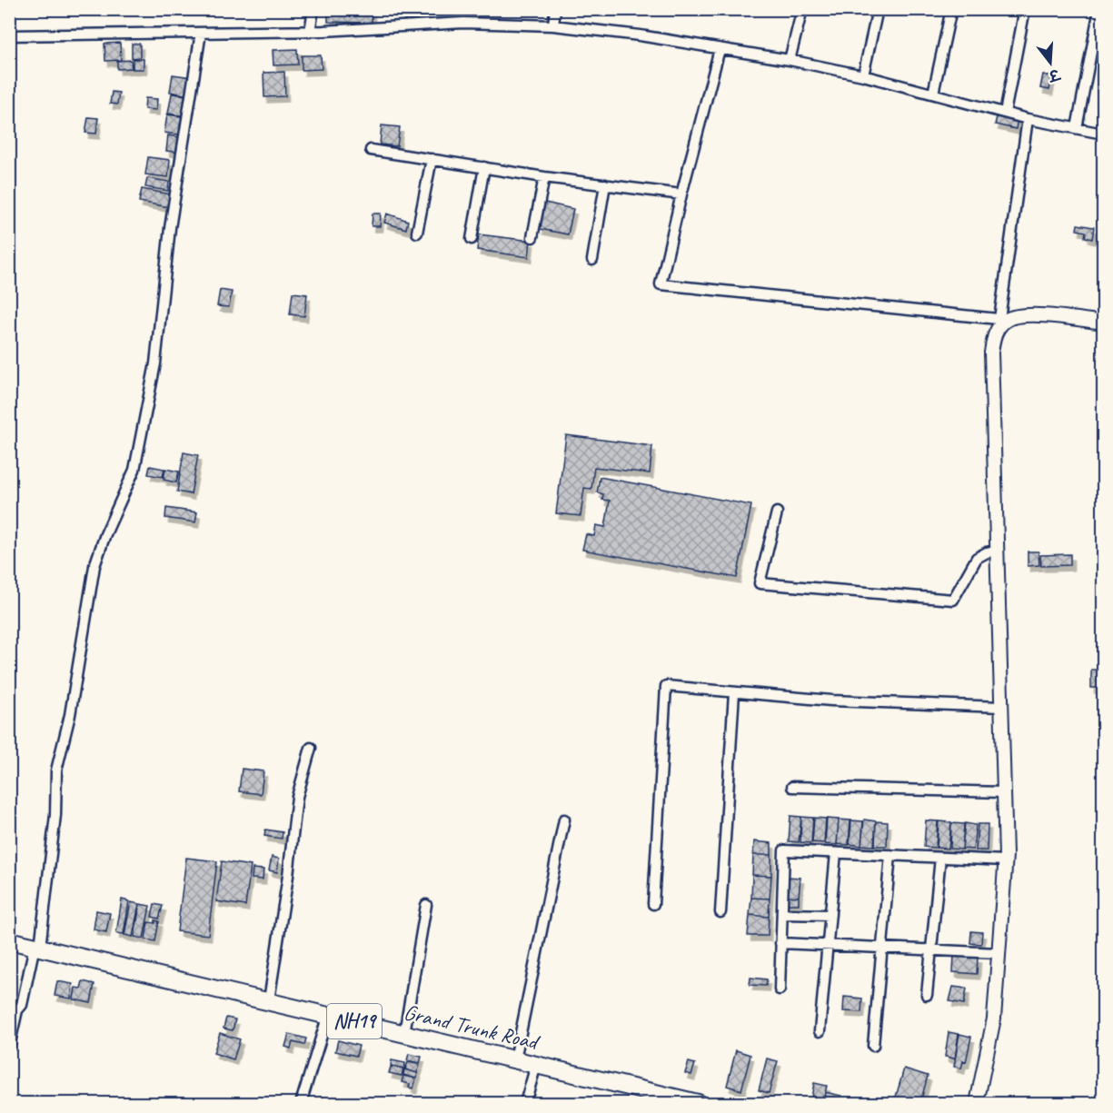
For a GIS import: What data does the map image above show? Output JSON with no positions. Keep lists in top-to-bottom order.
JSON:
{
  "streets": {
    "highway": ["NH19", "Grand Trunk Road"]
  },
  "north": "bottom"
}
